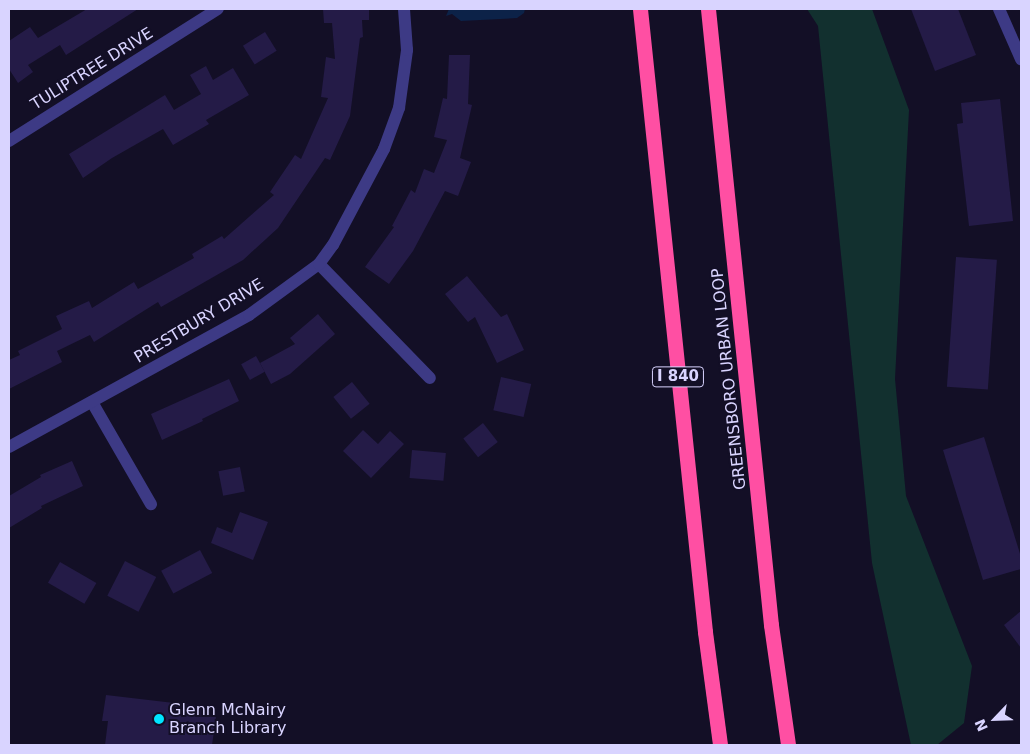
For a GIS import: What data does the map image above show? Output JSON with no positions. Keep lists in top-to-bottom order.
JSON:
{
  "streets": {
    "highway": ["I 840", "GREENSBORO URBAN LOOP"],
    "street": ["TULIPTREE DRIVE", "PRESTBURY DRIVE"]
  },
  "places": ["Glenn McNairy Branch Library"],
  "north": "bottom left"
}
